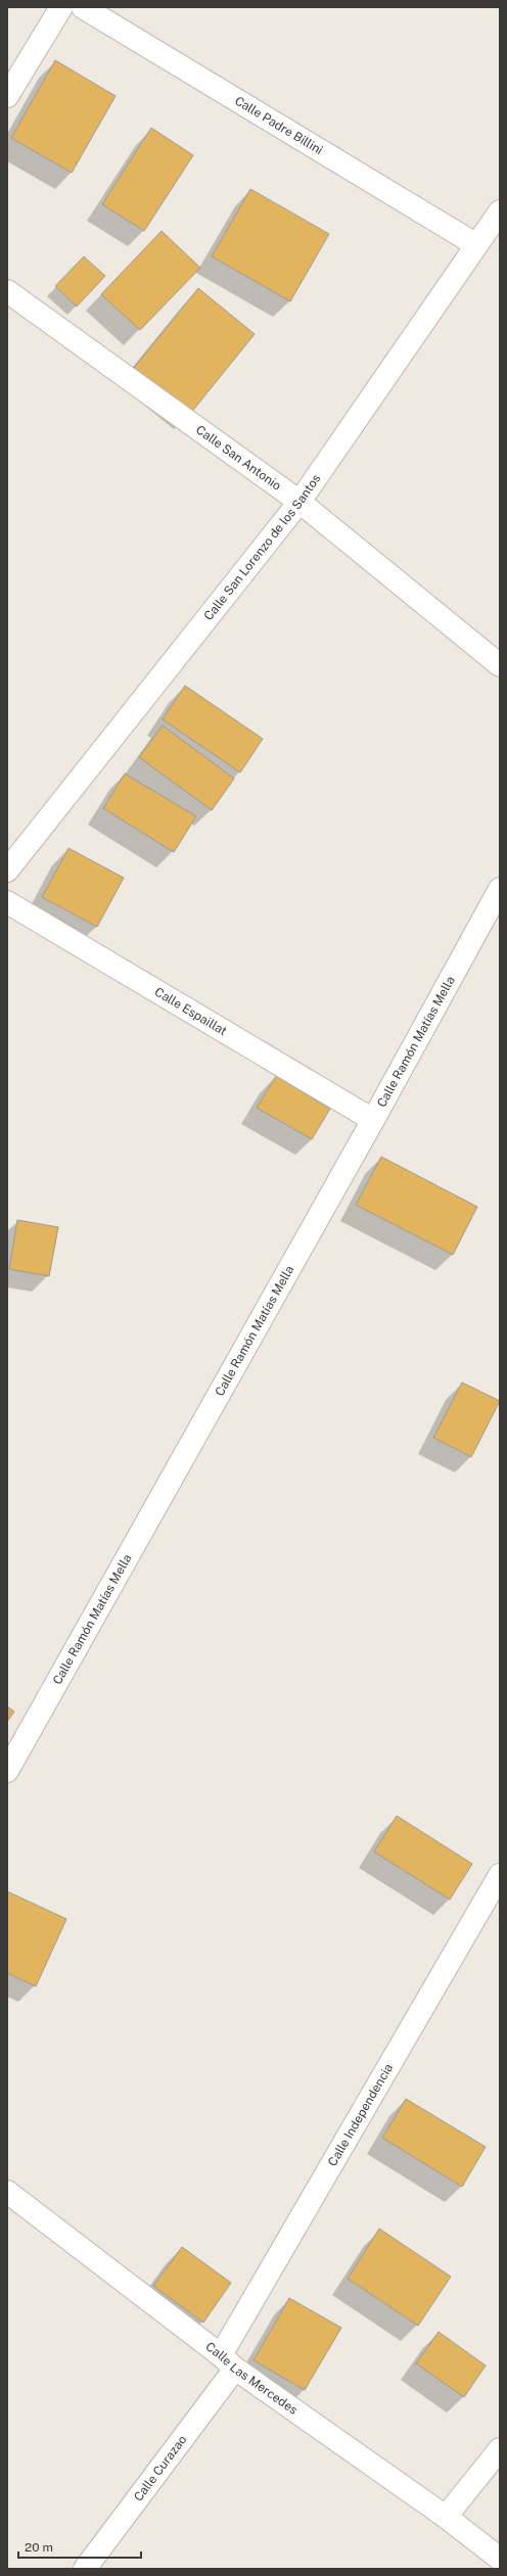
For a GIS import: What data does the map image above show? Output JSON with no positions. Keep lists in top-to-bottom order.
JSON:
{
  "streets": {
    "street": [
      "Calle Padre Billini",
      "Calle San Antonio",
      "Calle San Lorenzo de los Santos",
      "Calle Espaillat",
      "Calle Ramón Matías Mella",
      "Calle Independencia",
      "Calle Las Mercedes",
      "Calle Curazao"
    ]
  },
  "crossings": [
    ["Calle Padre Billini", "Calle San Lorenzo de los Santos"],
    ["Calle San Antonio", "Calle San Lorenzo de los Santos"],
    ["Calle Espaillat", "Calle Ramón Matías Mella"],
    ["Calle Independencia", "Calle Las Mercedes"],
    ["Calle Independencia", "Calle Curazao"],
    ["Calle Las Mercedes", "Calle Curazao"]
  ],
  "scale_bar": "20 m"
}
